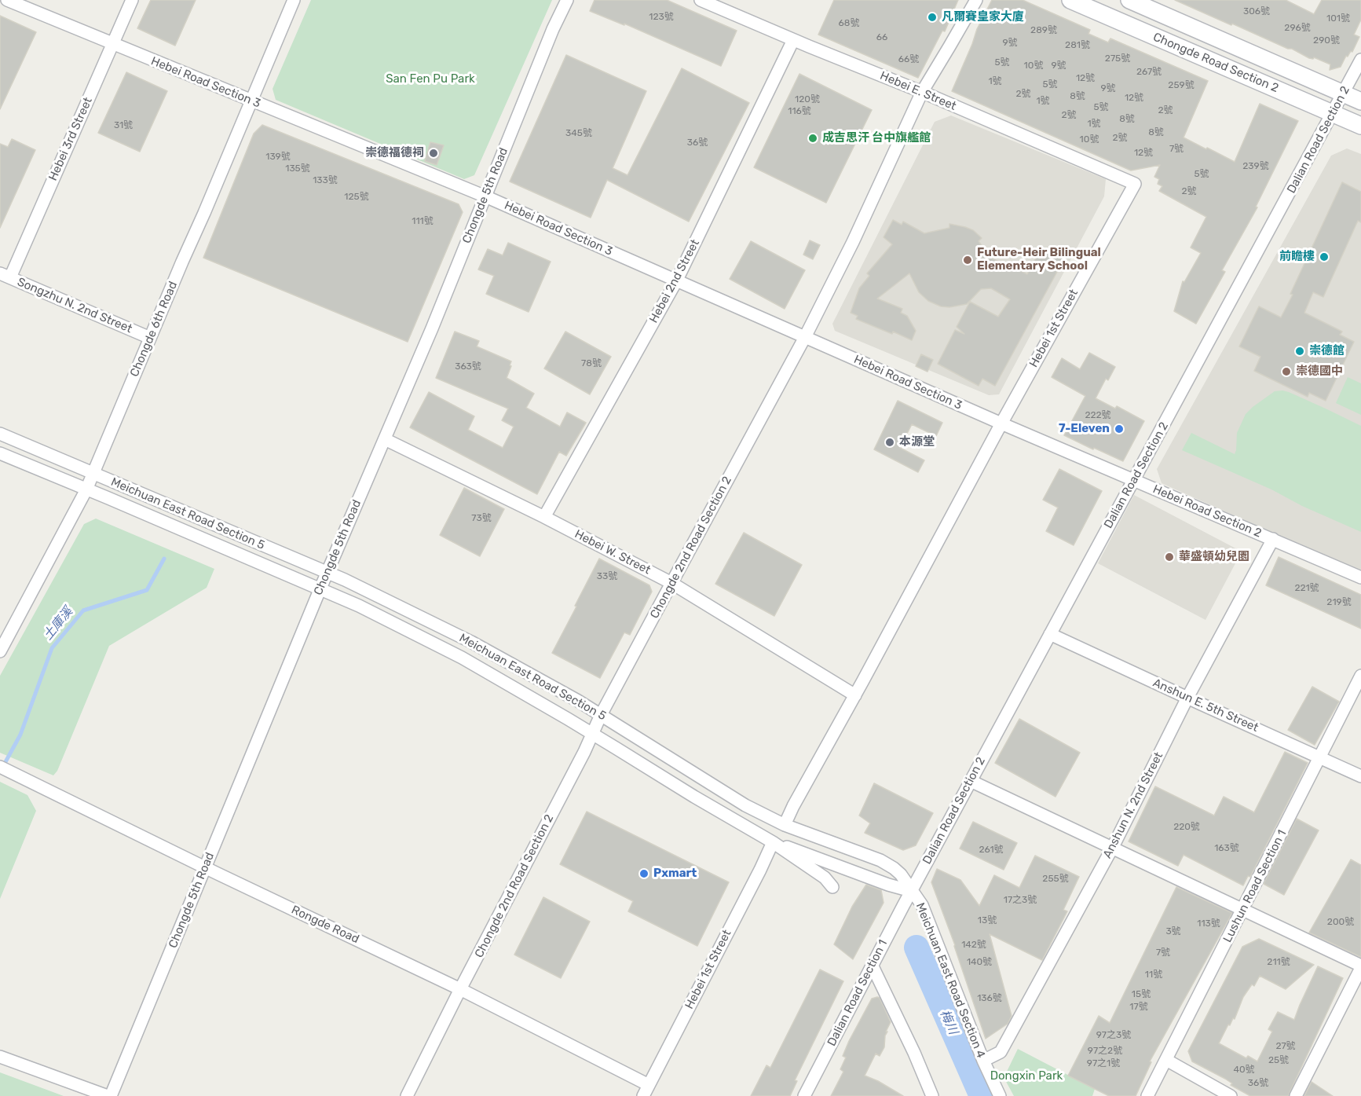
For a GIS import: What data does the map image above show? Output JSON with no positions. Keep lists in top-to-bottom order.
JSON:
{
  "streets": {
    "main road": ["Chongde Road Section 2"],
    "street": [
      "Hebei Road Section 3",
      "Hebei E. Street",
      "Hebei 3rd Street",
      "Dalian Road Section 2",
      "Chongde 5th Road",
      "Hebei 2nd Street",
      "Songzhu N. 2nd Street",
      "Hebei 1st Street",
      "Chongde 6th Road",
      "Hebei Road Section 2",
      "Meichuan East Road Section 5",
      "Chongde 2nd Road Section 2",
      "Hebei W. Street",
      "Anshun E. 5th Street",
      "Anshun N. 2nd Street",
      "Lushun Road Section 1",
      "Rongde Road",
      "Meichuan East Road Section 4",
      "Dalian Road Section 1"
    ]
  },
  "crossings": [
    ["Chongde Road Section 2", "Dalian Road Section 2"],
    ["Hebei Road Section 3", "Hebei 3rd Street"],
    ["Hebei Road Section 3", "Chongde 5th Road"],
    ["Hebei Road Section 3", "Hebei 2nd Street"],
    ["Hebei Road Section 3", "Hebei 1st Street"],
    ["Hebei Road Section 3", "Chongde 6th Road"],
    ["Hebei Road Section 3", "Hebei Road Section 2"],
    ["Hebei Road Section 3", "Chongde 2nd Road Section 2"],
    ["Hebei E. Street", "Hebei 2nd Street"],
    ["Hebei E. Street", "Hebei 1st Street"],
    ["Hebei E. Street", "Chongde 2nd Road Section 2"],
    ["Hebei 3rd Street", "Songzhu N. 2nd Street"],
    ["Dalian Road Section 2", "Hebei Road Section 2"],
    ["Dalian Road Section 2", "Meichuan East Road Section 5"],
    ["Dalian Road Section 2", "Anshun E. 5th Street"],
    ["Dalian Road Section 2", "Meichuan East Road Section 4"],
    ["Dalian Road Section 2", "Dalian Road Section 1"],
    ["Chongde 5th Road", "Meichuan East Road Section 5"],
    ["Chongde 5th Road", "Hebei W. Street"],
    ["Chongde 5th Road", "Rongde Road"],
    ["Hebei 2nd Street", "Hebei W. Street"],
    ["Songzhu N. 2nd Street", "Chongde 6th Road"],
    ["Hebei 1st Street", "Hebei Road Section 2"],
    ["Hebei 1st Street", "Meichuan East Road Section 5"],
    ["Hebei 1st Street", "Hebei W. Street"],
    ["Hebei 1st Street", "Rongde Road"],
    ["Chongde 6th Road", "Meichuan East Road Section 5"],
    ["Hebei Road Section 2", "Anshun N. 2nd Street"],
    ["Meichuan East Road Section 5", "Chongde 2nd Road Section 2"],
    ["Meichuan East Road Section 5", "Meichuan East Road Section 4"],
    ["Meichuan East Road Section 5", "Dalian Road Section 1"],
    ["Chongde 2nd Road Section 2", "Hebei W. Street"],
    ["Chongde 2nd Road Section 2", "Rongde Road"],
    ["Anshun E. 5th Street", "Anshun N. 2nd Street"],
    ["Anshun E. 5th Street", "Lushun Road Section 1"],
    ["Anshun N. 2nd Street", "Meichuan East Road Section 4"],
    ["Meichuan East Road Section 4", "Dalian Road Section 1"]
  ],
  "water": ["土庫溪", "梅川"],
  "parks": ["San Fen Pu Park", "Dongxin Park"],
  "places": [
    "凡爾賽皇家大廈",
    "成吉思汗 台中旗艦館",
    "崇德福德祠",
    "前瞻樓",
    "Future-Heir Bilingual Elementary School",
    "崇德館",
    "崇德國中",
    "7-Eleven",
    "本源堂",
    "華盛頓幼兒園",
    "Pxmart"
  ],
  "house_numbers": [
    "306號",
    "123號",
    "101號",
    "68號",
    "296號",
    "289號",
    "66",
    "290號",
    "9號",
    "281號",
    "275號",
    "66號",
    "5號",
    "10號",
    "9號",
    "267號",
    "12號",
    "1號",
    "5號",
    "259號",
    "9號",
    "2號",
    "8號",
    "12號",
    "120號",
    "1號",
    "5號",
    "2號",
    "116號",
    "2號",
    "8號",
    "1號",
    "31號",
    "8號",
    "345號",
    "2號",
    "10號",
    "36號",
    "7號",
    "12號",
    "139號",
    "239號",
    "135號",
    "5號",
    "133號",
    "2號",
    "125號",
    "111號",
    "78號",
    "363號",
    "222號",
    "73號",
    "33號",
    "221號",
    "219號",
    "220號",
    "163號",
    "261號",
    "255號",
    "17之3號",
    "13號",
    "200號",
    "113號",
    "3號",
    "142號",
    "7號",
    "140號",
    "211號",
    "11號",
    "15號",
    "136號",
    "17號",
    "97之3號",
    "27號",
    "97之2號",
    "25號",
    "97之1號",
    "40號",
    "36號"
  ]
}
